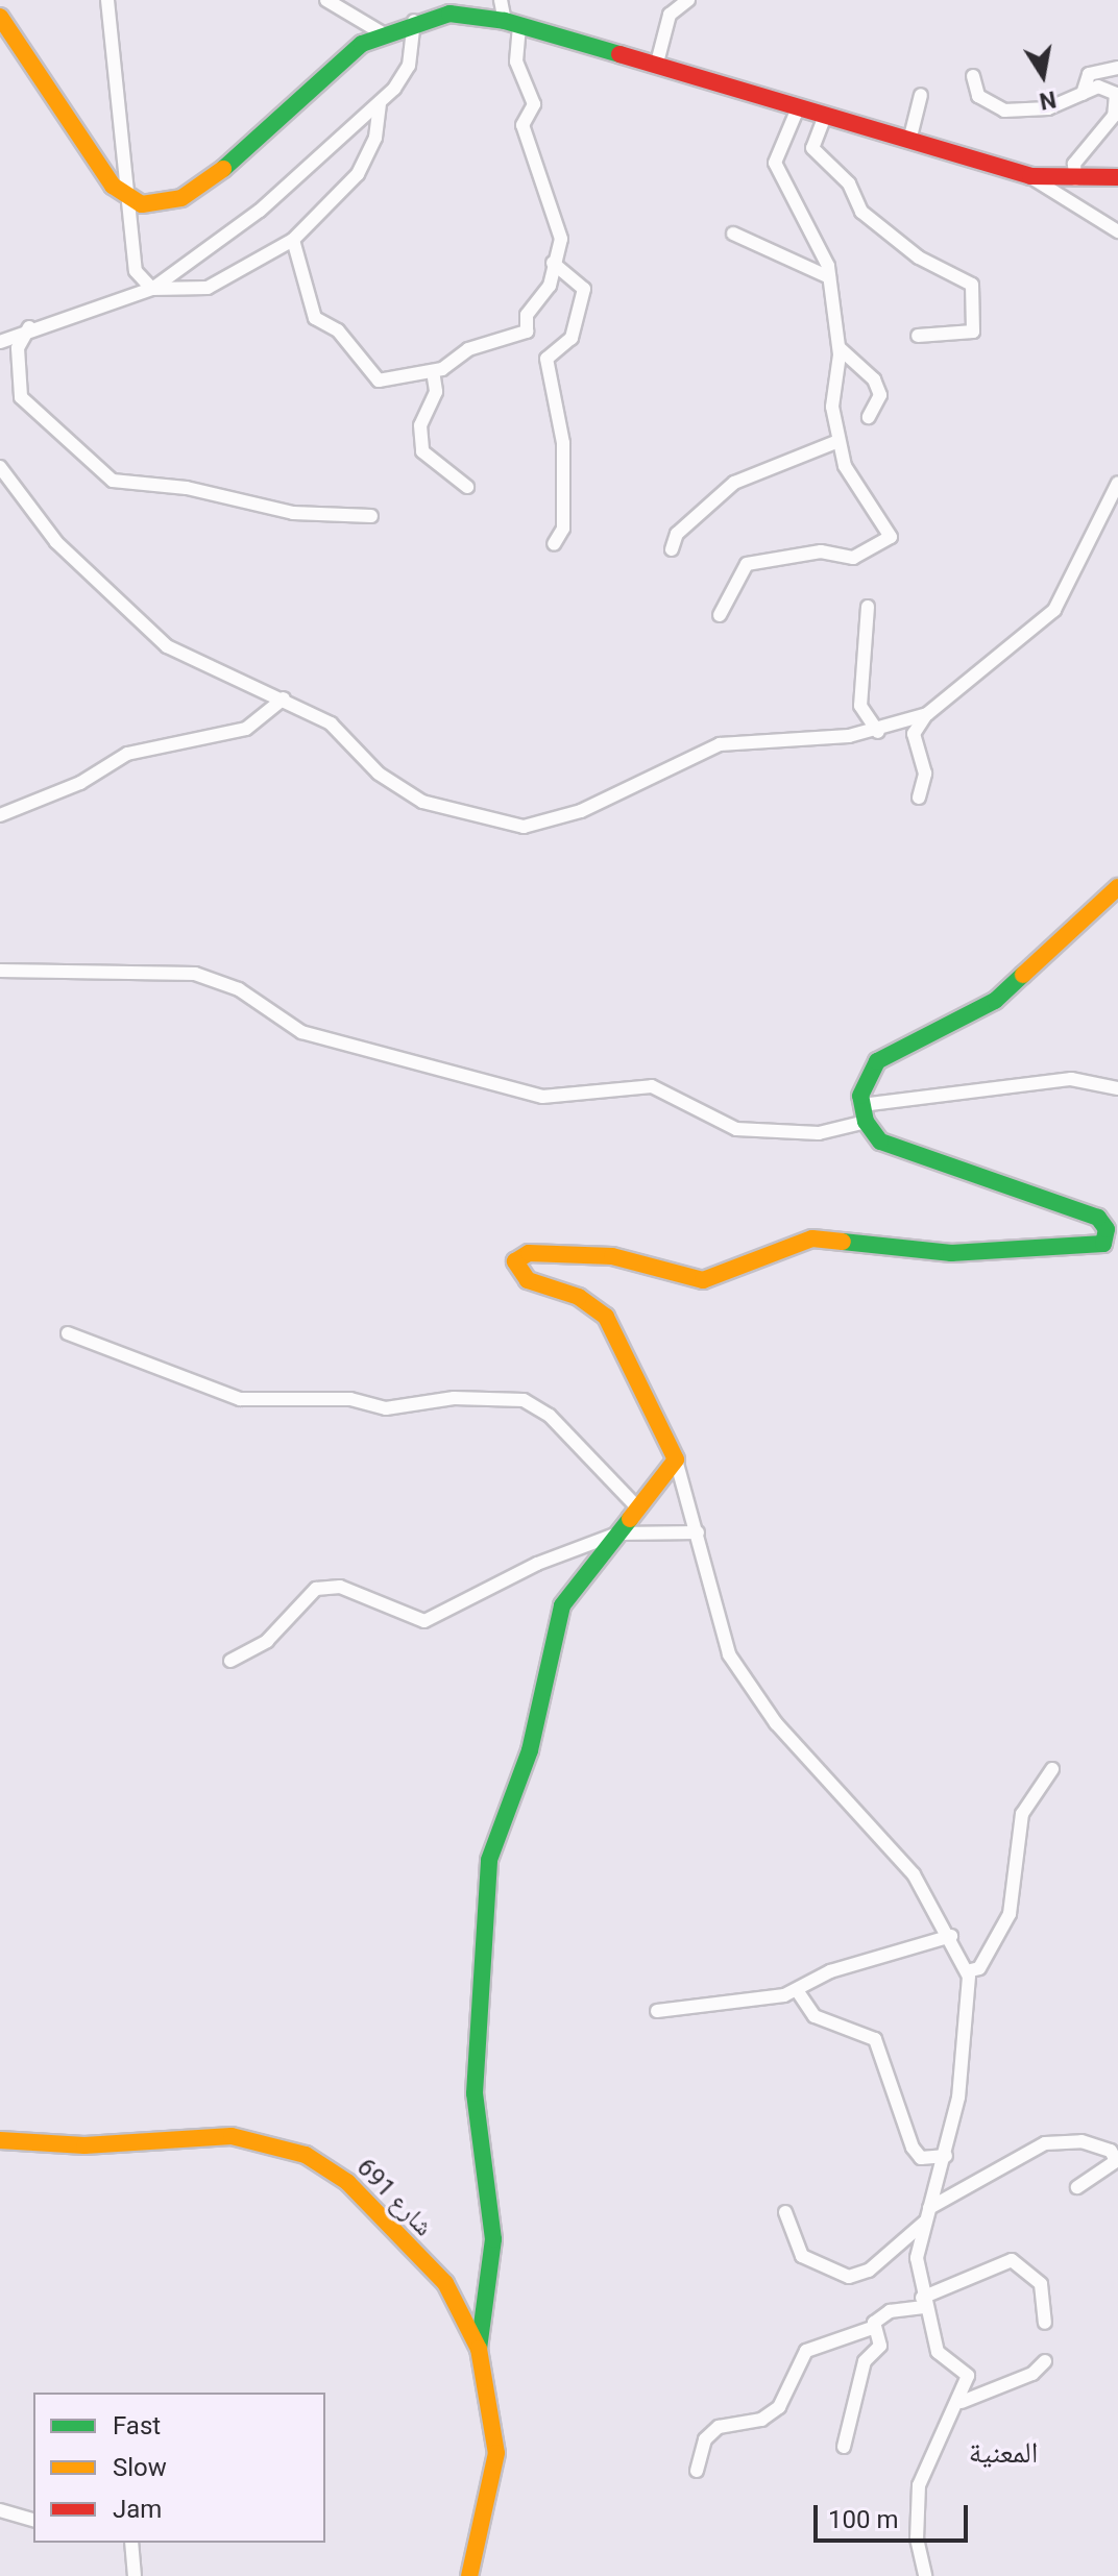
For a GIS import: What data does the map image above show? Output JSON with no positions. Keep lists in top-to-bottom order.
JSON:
{
  "streets": {
    "street": ["شارع 691"]
  },
  "districts": ["المعنية"],
  "legend": ["Fast", "Slow", "Jam"],
  "scale_bar": "100 m",
  "north": "bottom"
}
